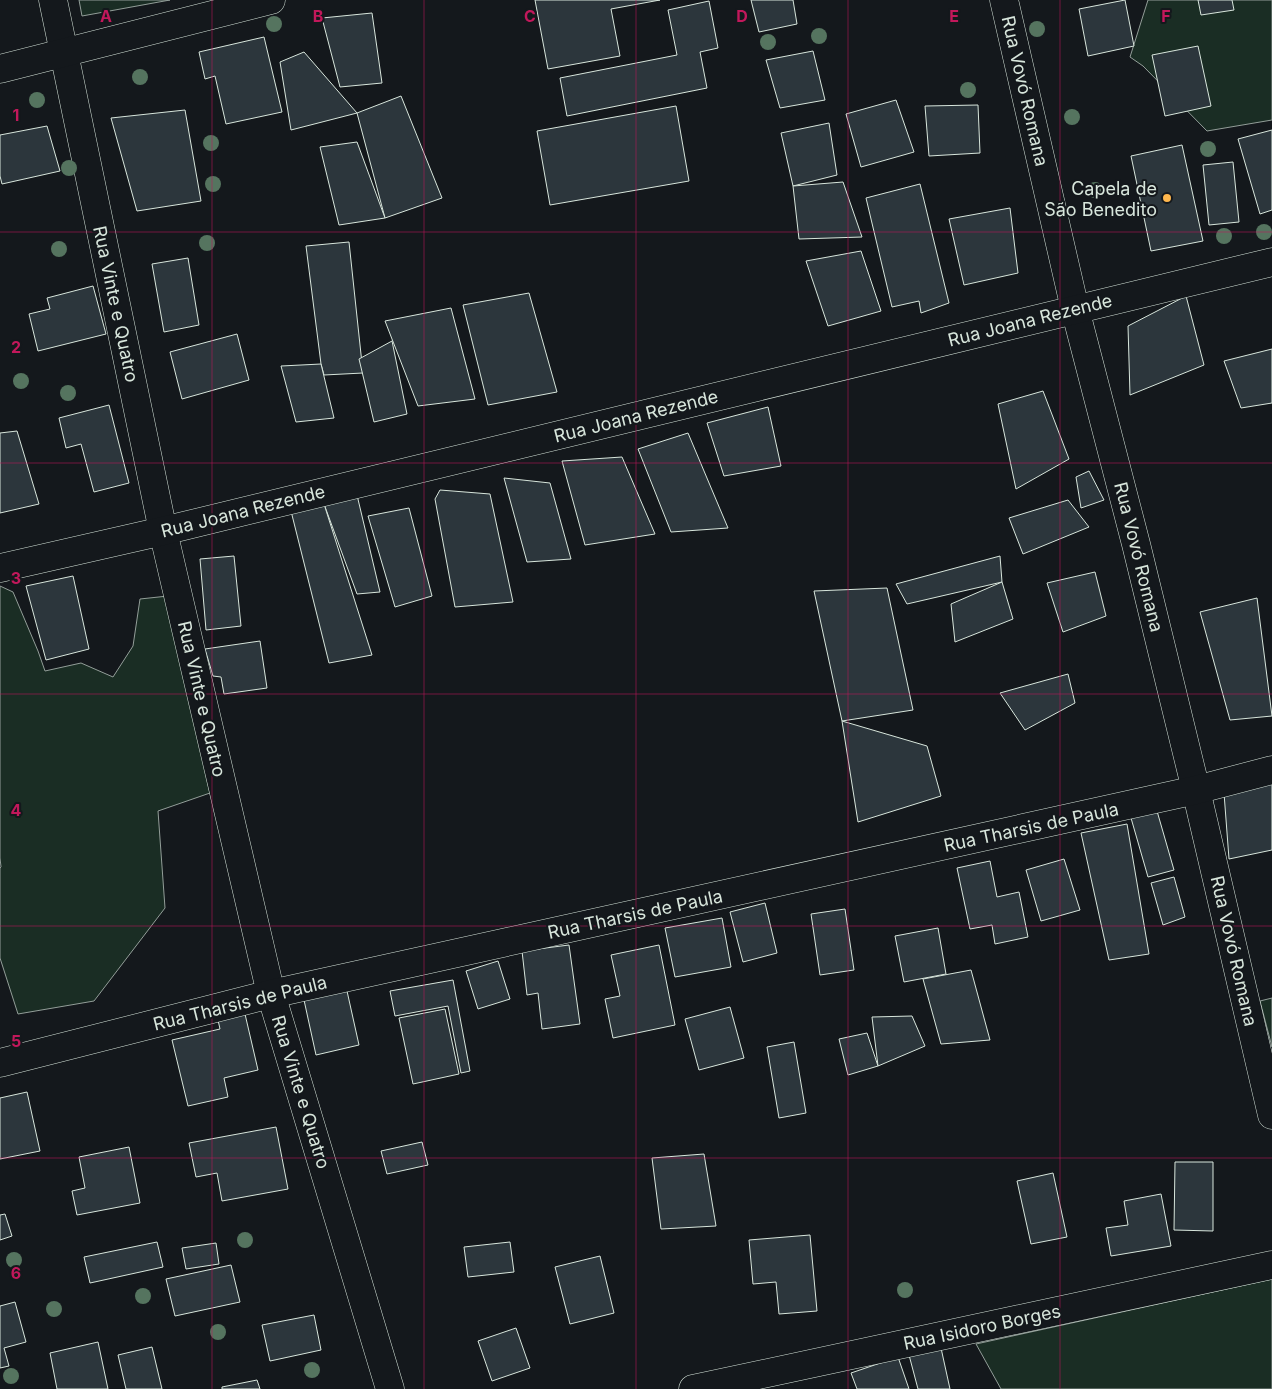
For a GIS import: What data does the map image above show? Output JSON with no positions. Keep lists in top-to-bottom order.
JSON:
{
  "streets": {
    "street": [
      "Rua Vovó Romana",
      "Rua Vinte e Quatro",
      "Rua Joana Rezende",
      "Rua Tharsis de Paula",
      "Rua Isidoro Borges"
    ]
  },
  "crossings": [
    ["Rua Vovó Romana", "Rua Joana Rezende"],
    ["Rua Vovó Romana", "Rua Tharsis de Paula"],
    ["Rua Vinte e Quatro", "Rua Joana Rezende"],
    ["Rua Vinte e Quatro", "Rua Tharsis de Paula"]
  ],
  "places": ["Capela de São Benedito"],
  "grid": {
    "columns": [
      "A",
      "B",
      "C",
      "D",
      "E",
      "F"
    ],
    "rows": [
      "1",
      "2",
      "3",
      "4",
      "5",
      "6"
    ]
  }
}
